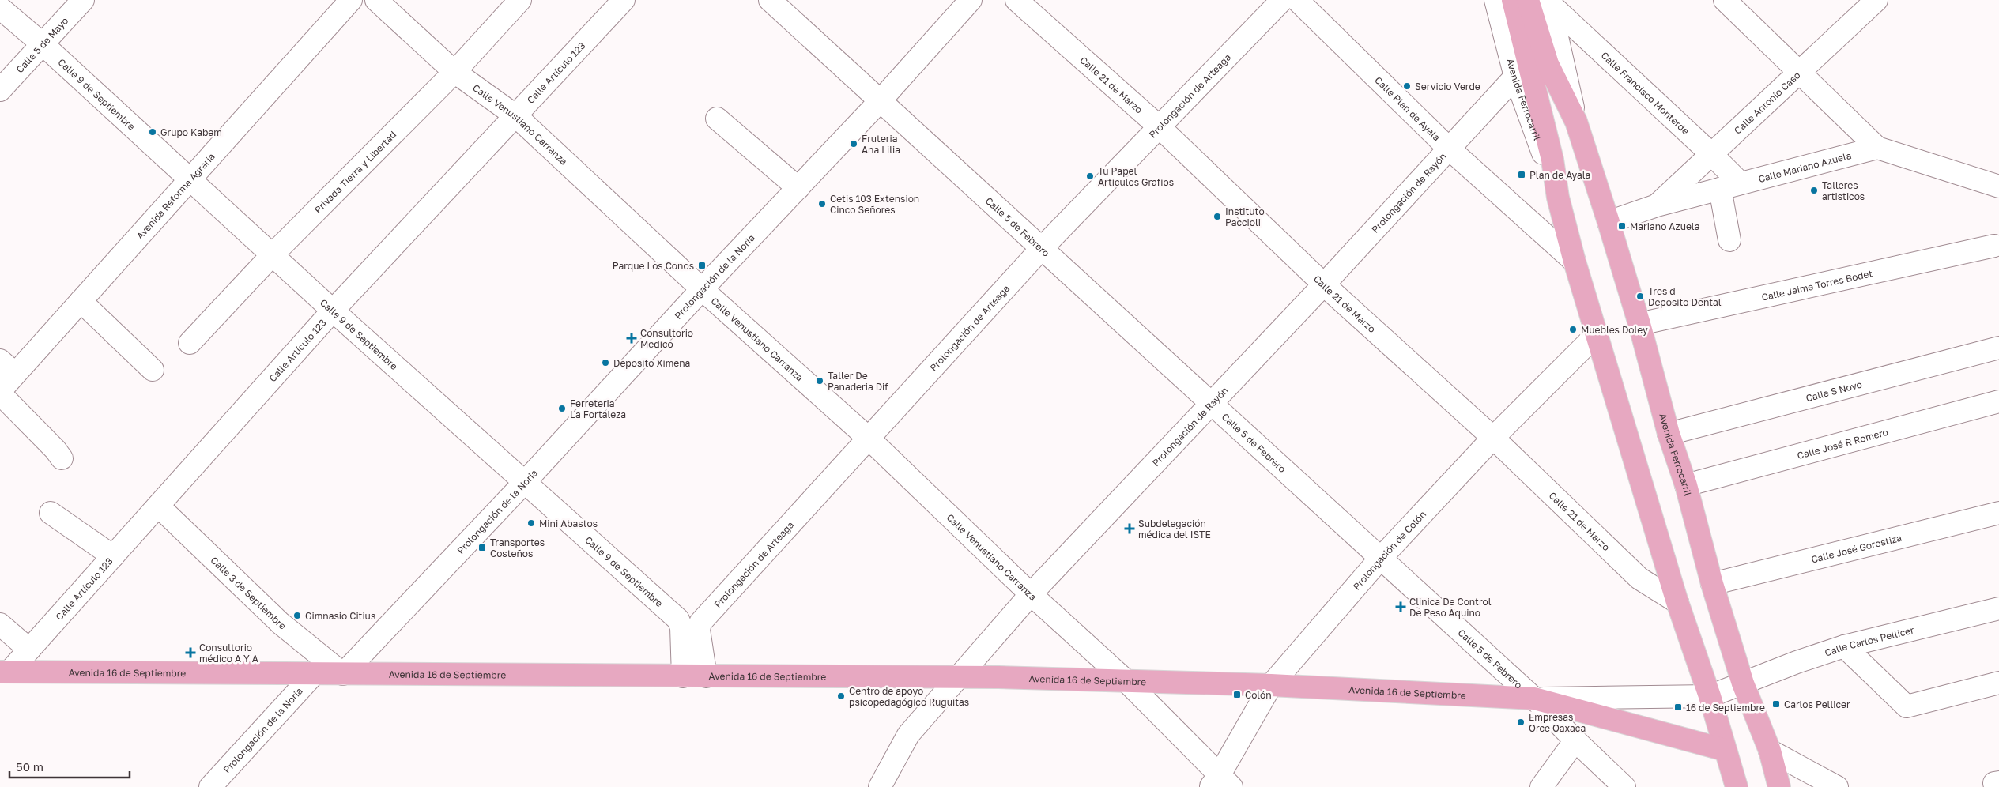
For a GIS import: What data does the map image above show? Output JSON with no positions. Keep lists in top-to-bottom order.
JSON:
{
  "streets": {
    "main road": ["Avenida Ferrocarril", "Avenida 16 de Septiembre"],
    "street": [
      "Calle 5 de Mayo",
      "Calle Artículo 123",
      "Calle 21 de Marzo",
      "Calle Francisco Monterde",
      "Calle 9 de Septiembre",
      "Prolongación de Arteaga",
      "Calle Antonio Caso",
      "Calle Plan de Ayala",
      "Calle Venustiano Carranza",
      "Calle Mariano Azuela",
      "Privada Tierra y Libertad",
      "Prolongación de Rayón",
      "Avenida Reforma Agraria",
      "Calle 5 de Febrero",
      "Prolongación de la Noria",
      "Calle Jaime Torres Bodet",
      "Calle S Novo",
      "Calle José R Romero",
      "Calle José Gorostiza",
      "Prolongación de Colón",
      "Calle 3 de Septiembre",
      "Calle Carlos Pellicer"
    ]
  },
  "crossings": [
    ["Calle 5 de Mayo", "Calle 9 de Septiembre"],
    ["Calle Artículo 123", "Calle 9 de Septiembre"],
    ["Calle Artículo 123", "Calle Venustiano Carranza"],
    ["Calle Artículo 123", "Calle 3 de Septiembre"],
    ["Calle Artículo 123", "Avenida 16 de Septiembre"],
    ["Calle 21 de Marzo", "Prolongación de Arteaga"],
    ["Calle 21 de Marzo", "Avenida Ferrocarril"],
    ["Calle 21 de Marzo", "Prolongación de Rayón"],
    ["Calle 21 de Marzo", "Prolongación de Colón"],
    ["Calle Francisco Monterde", "Avenida Ferrocarril"],
    ["Calle Francisco Monterde", "Calle Antonio Caso"],
    ["Calle Francisco Monterde", "Calle Mariano Azuela"],
    ["Calle 9 de Septiembre", "Privada Tierra y Libertad"],
    ["Calle 9 de Septiembre", "Avenida Reforma Agraria"],
    ["Calle 9 de Septiembre", "Prolongación de la Noria"],
    ["Calle 9 de Septiembre", "Avenida 16 de Septiembre"],
    ["Prolongación de Arteaga", "Calle Venustiano Carranza"],
    ["Prolongación de Arteaga", "Calle 5 de Febrero"],
    ["Prolongación de Arteaga", "Avenida 16 de Septiembre"],
    ["Avenida Ferrocarril", "Calle Plan de Ayala"],
    ["Avenida Ferrocarril", "Calle Mariano Azuela"],
    ["Avenida Ferrocarril", "Prolongación de Rayón"],
    ["Avenida Ferrocarril", "Calle Jaime Torres Bodet"],
    ["Avenida Ferrocarril", "Calle S Novo"],
    ["Avenida Ferrocarril", "Calle José R Romero"],
    ["Avenida Ferrocarril", "Calle José Gorostiza"],
    ["Avenida Ferrocarril", "Prolongación de Colón"],
    ["Avenida Ferrocarril", "Calle Carlos Pellicer"],
    ["Avenida Ferrocarril", "Avenida 16 de Septiembre"],
    ["Calle Antonio Caso", "Calle Mariano Azuela"],
    ["Calle Plan de Ayala", "Prolongación de Rayón"],
    ["Calle Venustiano Carranza", "Privada Tierra y Libertad"],
    ["Calle Venustiano Carranza", "Prolongación de Rayón"],
    ["Calle Venustiano Carranza", "Prolongación de la Noria"],
    ["Calle Venustiano Carranza", "Prolongación de Colón"],
    ["Calle Venustiano Carranza", "Avenida 16 de Septiembre"],
    ["Prolongación de Rayón", "Calle 5 de Febrero"],
    ["Prolongación de Rayón", "Avenida 16 de Septiembre"],
    ["Calle 5 de Febrero", "Prolongación de la Noria"],
    ["Calle 5 de Febrero", "Prolongación de Colón"],
    ["Calle 5 de Febrero", "Avenida 16 de Septiembre"],
    ["Prolongación de la Noria", "Calle 3 de Septiembre"],
    ["Prolongación de la Noria", "Avenida 16 de Septiembre"],
    ["Prolongación de Colón", "Avenida 16 de Septiembre"],
    ["Calle 3 de Septiembre", "Avenida 16 de Septiembre"],
    ["Calle Carlos Pellicer", "Avenida 16 de Septiembre"]
  ],
  "places": {
    "other": [
      "Servicio Verde",
      "Grupo Kabem",
      "Fruteria Ana Lilia",
      "Tu Papel Articulos Grafios",
      "Talleres artisticos",
      "Cetis 103 Extension Cinco Señores",
      "Instituto Paccioli",
      "Tres d Deposito Dental",
      "Muebles Doley",
      "Deposito Ximena",
      "Taller De Panaderia Dif",
      "Ferreteria La Fortaleza",
      "Mini Abastos",
      "Gimnasio Citius",
      "Centro de apoyo psicopedagógico Ruguitas",
      "Empresas Orce Oaxaca"
    ],
    "transit": [
      "Plan de Ayala",
      "Mariano Azuela",
      "Parque Los Conos",
      "Transportes Costeños",
      "Colón",
      "Carlos Pellicer",
      "16 de Septiembre"
    ],
    "health": [
      "Consultorio Medico",
      "Subdelegación médica del ISTE",
      "Clinica De Control De Peso Aquino",
      "Consultorio médico A Y A"
    ]
  },
  "scale_bar": "50 m"
}
